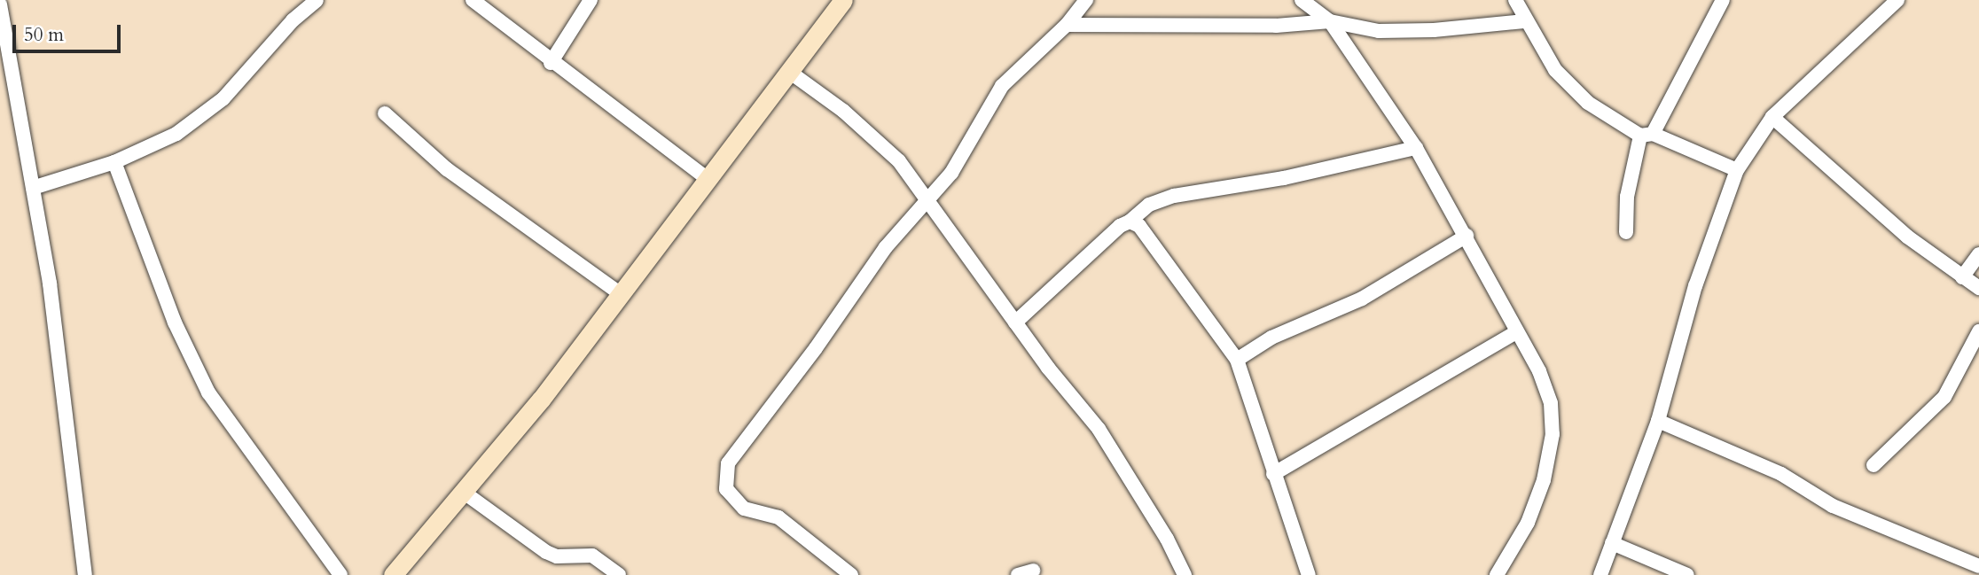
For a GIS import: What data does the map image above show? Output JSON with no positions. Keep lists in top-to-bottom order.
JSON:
{
  "scale_bar": "50 m"
}
